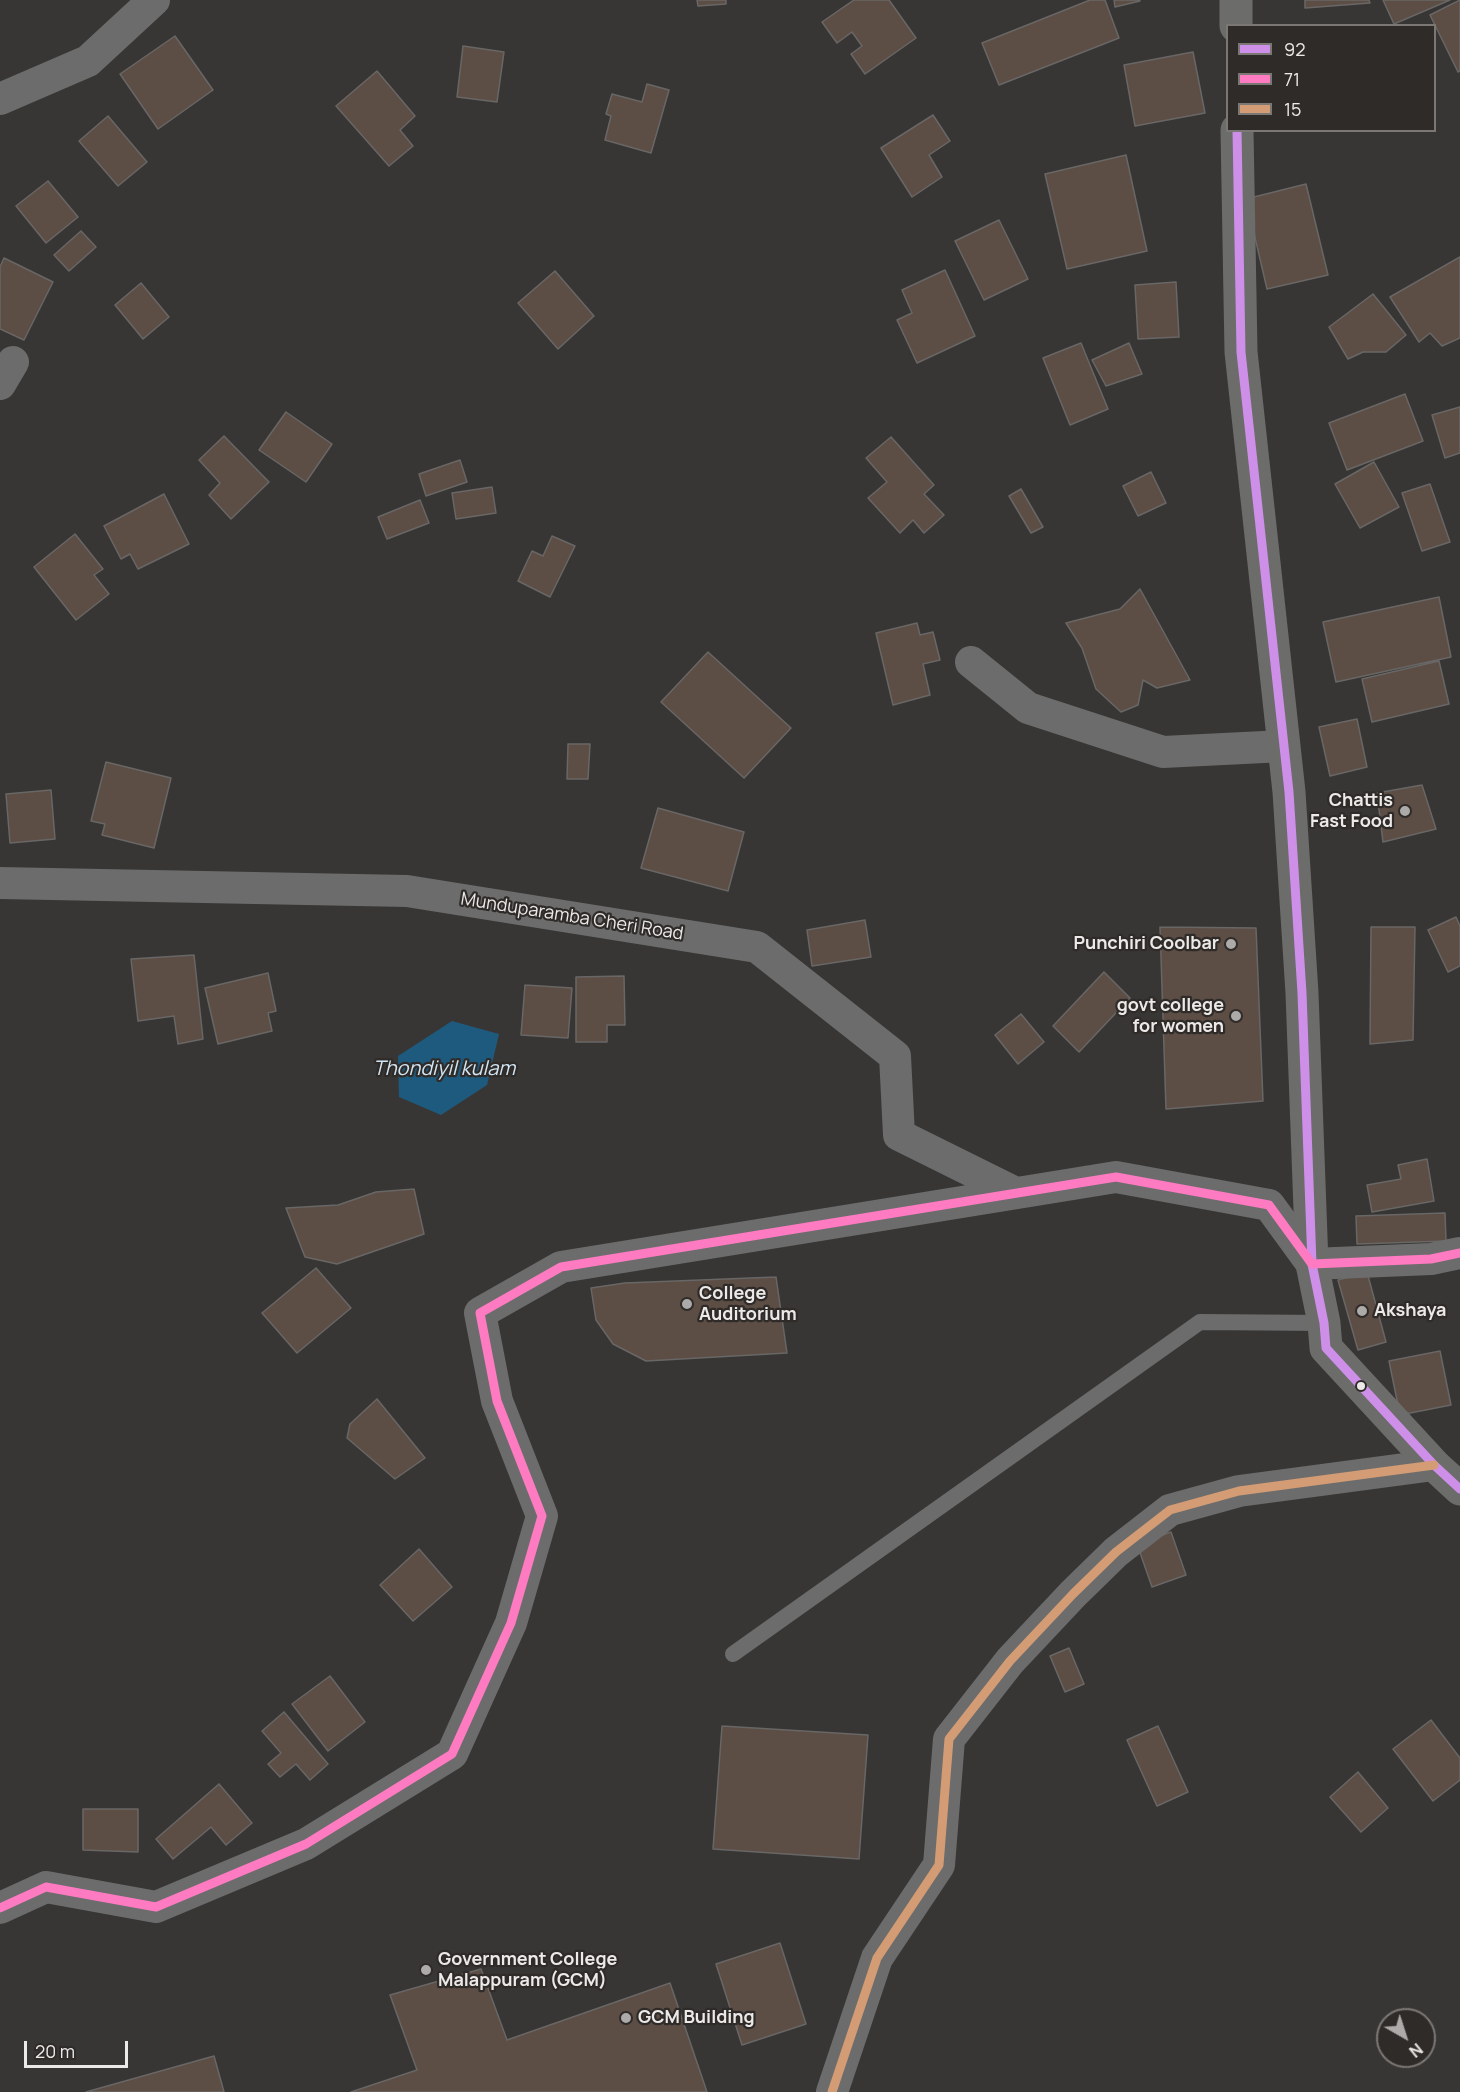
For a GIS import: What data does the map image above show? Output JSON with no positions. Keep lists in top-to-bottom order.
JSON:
{
  "streets": {
    "street": ["Munduparamba Cheri Road"]
  },
  "water": ["Thondiyil kulam"],
  "places": [
    "Chattis Fast Food",
    "Punchiri Coolbar",
    "govt college for women",
    "College Auditorium",
    "Akshaya",
    "Government College Malappuram (GCM)",
    "GCM Building"
  ],
  "lines": ["transit line 92", "transit line 71", "transit line 15"],
  "legend": ["92", "71", "15"],
  "scale_bar": "20 m",
  "north": "bottom right"
}
